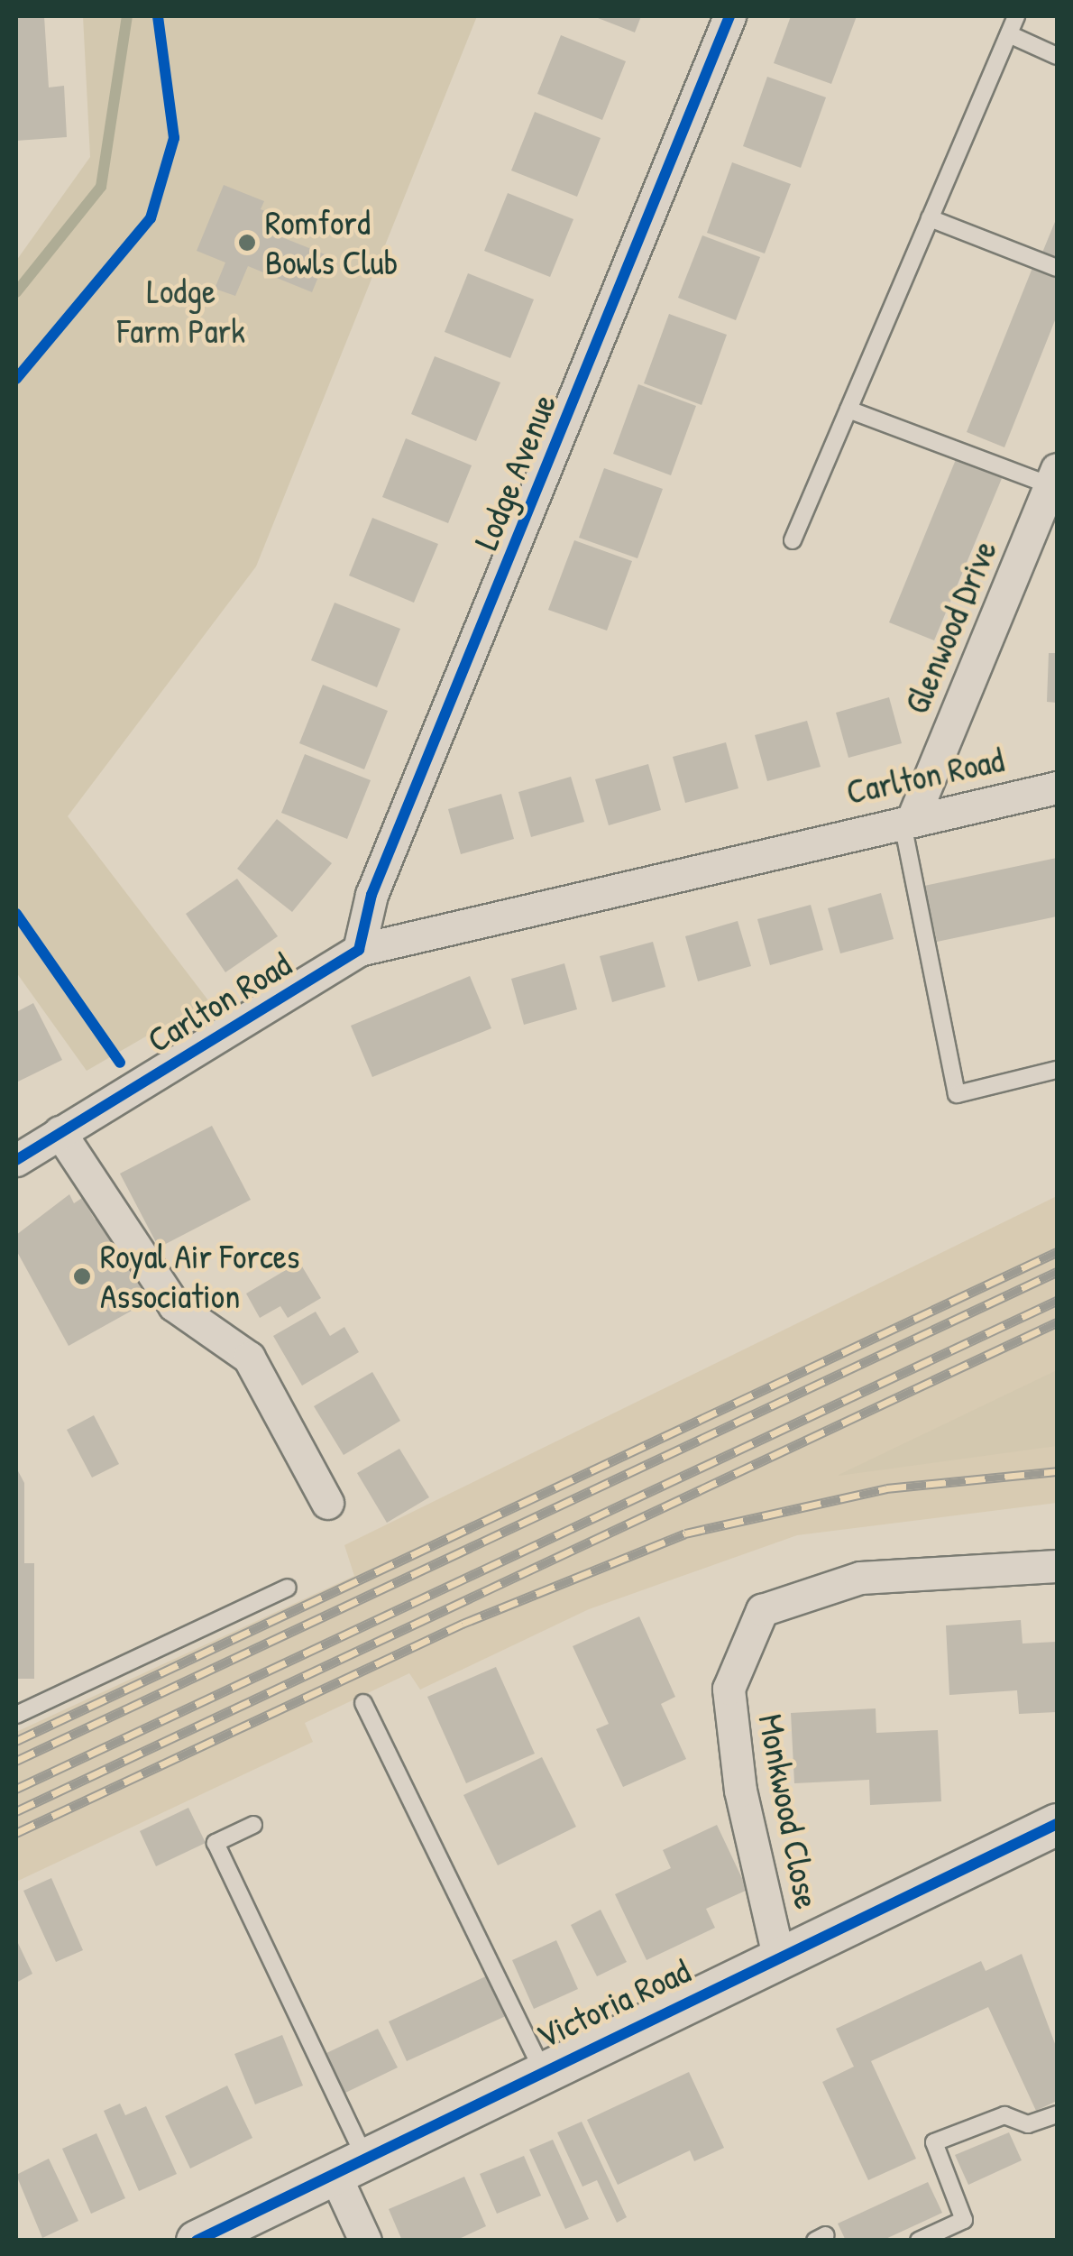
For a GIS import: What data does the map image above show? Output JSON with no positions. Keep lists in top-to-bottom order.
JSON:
{
  "streets": {
    "street": [
      "Lodge Avenue",
      "Glenwood Drive",
      "Carlton Road",
      "Monkwood Close",
      "Victoria Road"
    ]
  },
  "crossings": [
    ["Lodge Avenue", "Carlton Road"],
    ["Glenwood Drive", "Carlton Road"],
    ["Monkwood Close", "Victoria Road"]
  ],
  "parks": ["Lodge Farm Park"],
  "places": ["Romford Bowls Club", "Royal Air Forces Association"]
}
